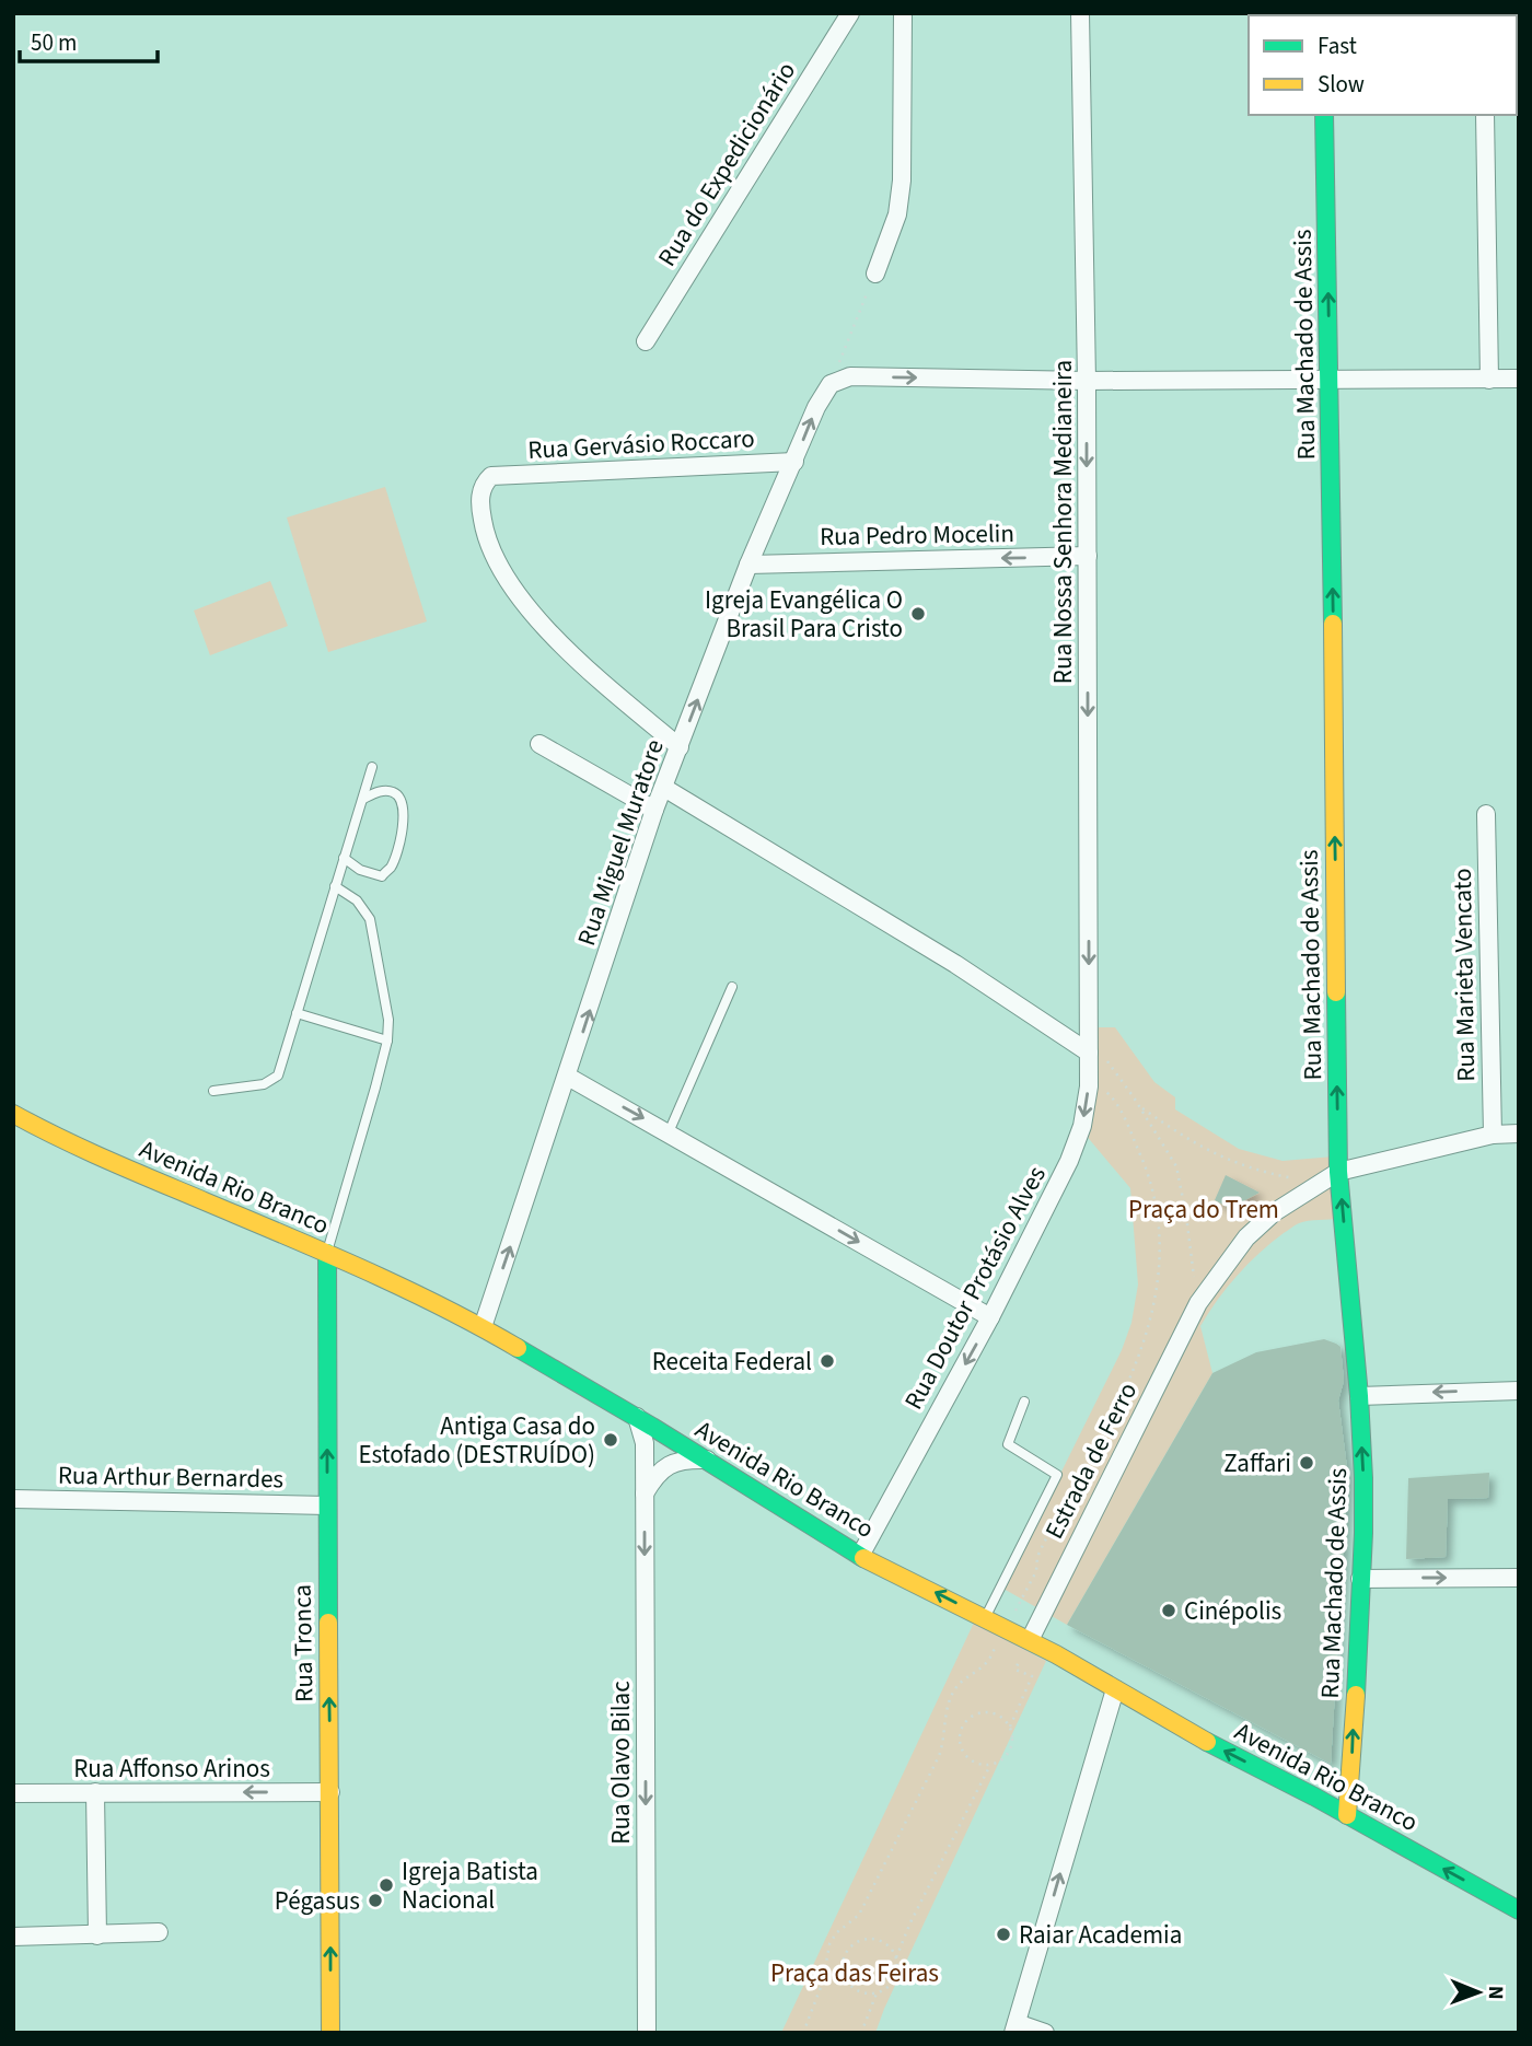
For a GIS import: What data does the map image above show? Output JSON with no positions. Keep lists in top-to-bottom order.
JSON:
{
  "streets": {
    "street": [
      "Rua do Expedicionário",
      "Rua Machado de Assis",
      "Rua Gervásio Roccaro",
      "Rua Nossa Senhora Medianeira",
      "Rua Pedro Mocelin",
      "Rua Miguel Muratore",
      "Rua Marieta Vencato",
      "Avenida Rio Branco",
      "Rua Doutor Protásio Alves",
      "Estrada de Ferro",
      "Rua Arthur Bernardes",
      "Rua Tronca",
      "Rua Olavo Bilac",
      "Rua Affonso Arinos"
    ]
  },
  "crossings": [
    ["Rua Machado de Assis", "Avenida Rio Branco"],
    ["Rua Machado de Assis", "Estrada de Ferro"],
    ["Rua Gervásio Roccaro", "Rua Miguel Muratore"],
    ["Rua Nossa Senhora Medianeira", "Rua Pedro Mocelin"],
    ["Rua Nossa Senhora Medianeira", "Rua Doutor Protásio Alves"],
    ["Rua Pedro Mocelin", "Rua Miguel Muratore"],
    ["Rua Miguel Muratore", "Avenida Rio Branco"],
    ["Rua Marieta Vencato", "Estrada de Ferro"],
    ["Avenida Rio Branco", "Rua Doutor Protásio Alves"],
    ["Avenida Rio Branco", "Estrada de Ferro"],
    ["Avenida Rio Branco", "Rua Tronca"],
    ["Avenida Rio Branco", "Rua Olavo Bilac"],
    ["Rua Arthur Bernardes", "Rua Tronca"],
    ["Rua Tronca", "Rua Affonso Arinos"]
  ],
  "one_way": [
    "Rua Machado de Assis",
    "Rua Nossa Senhora Medianeira",
    "Rua Pedro Mocelin",
    "Rua Miguel Muratore",
    "Avenida Rio Branco",
    "Rua Doutor Protásio Alves",
    "Rua Tronca",
    "Rua Olavo Bilac",
    "Rua Affonso Arinos"
  ],
  "parks": ["Praça do Trem", "Praça das Feiras"],
  "places": [
    "Igreja Evangélica O Brasil Para Cristo",
    "Receita Federal",
    "Antiga Casa do Estofado (DESTRUÍDO)",
    "Zaffari",
    "Cinépolis",
    "Igreja Batista Nacional",
    "Pégasus",
    "Raiar Academia"
  ],
  "legend": ["Fast", "Slow"],
  "scale_bar": "50 m",
  "north": "right"
}
